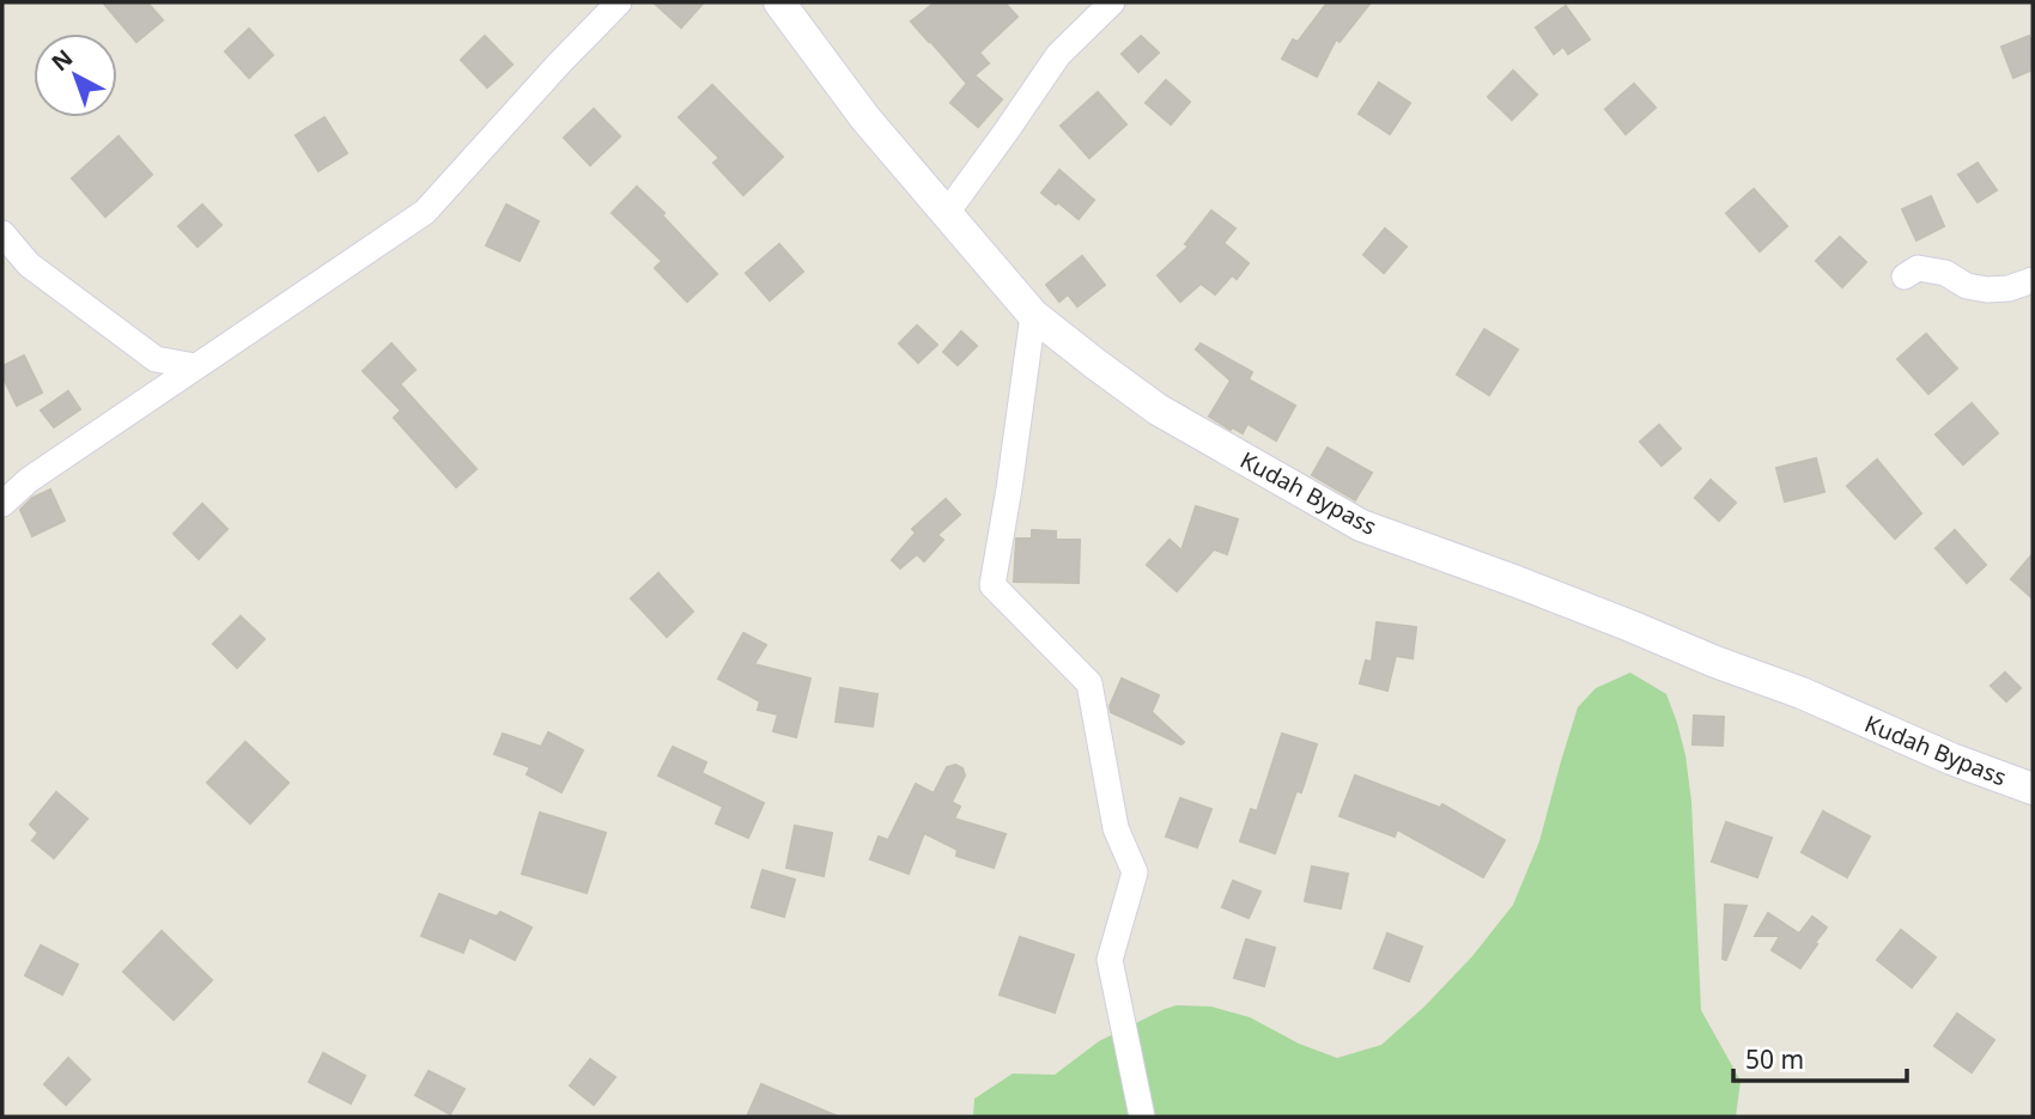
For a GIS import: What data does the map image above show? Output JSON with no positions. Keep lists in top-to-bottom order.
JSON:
{
  "streets": {
    "street": ["Kudah Bypass"]
  },
  "scale_bar": "50 m",
  "north": "top left"
}
